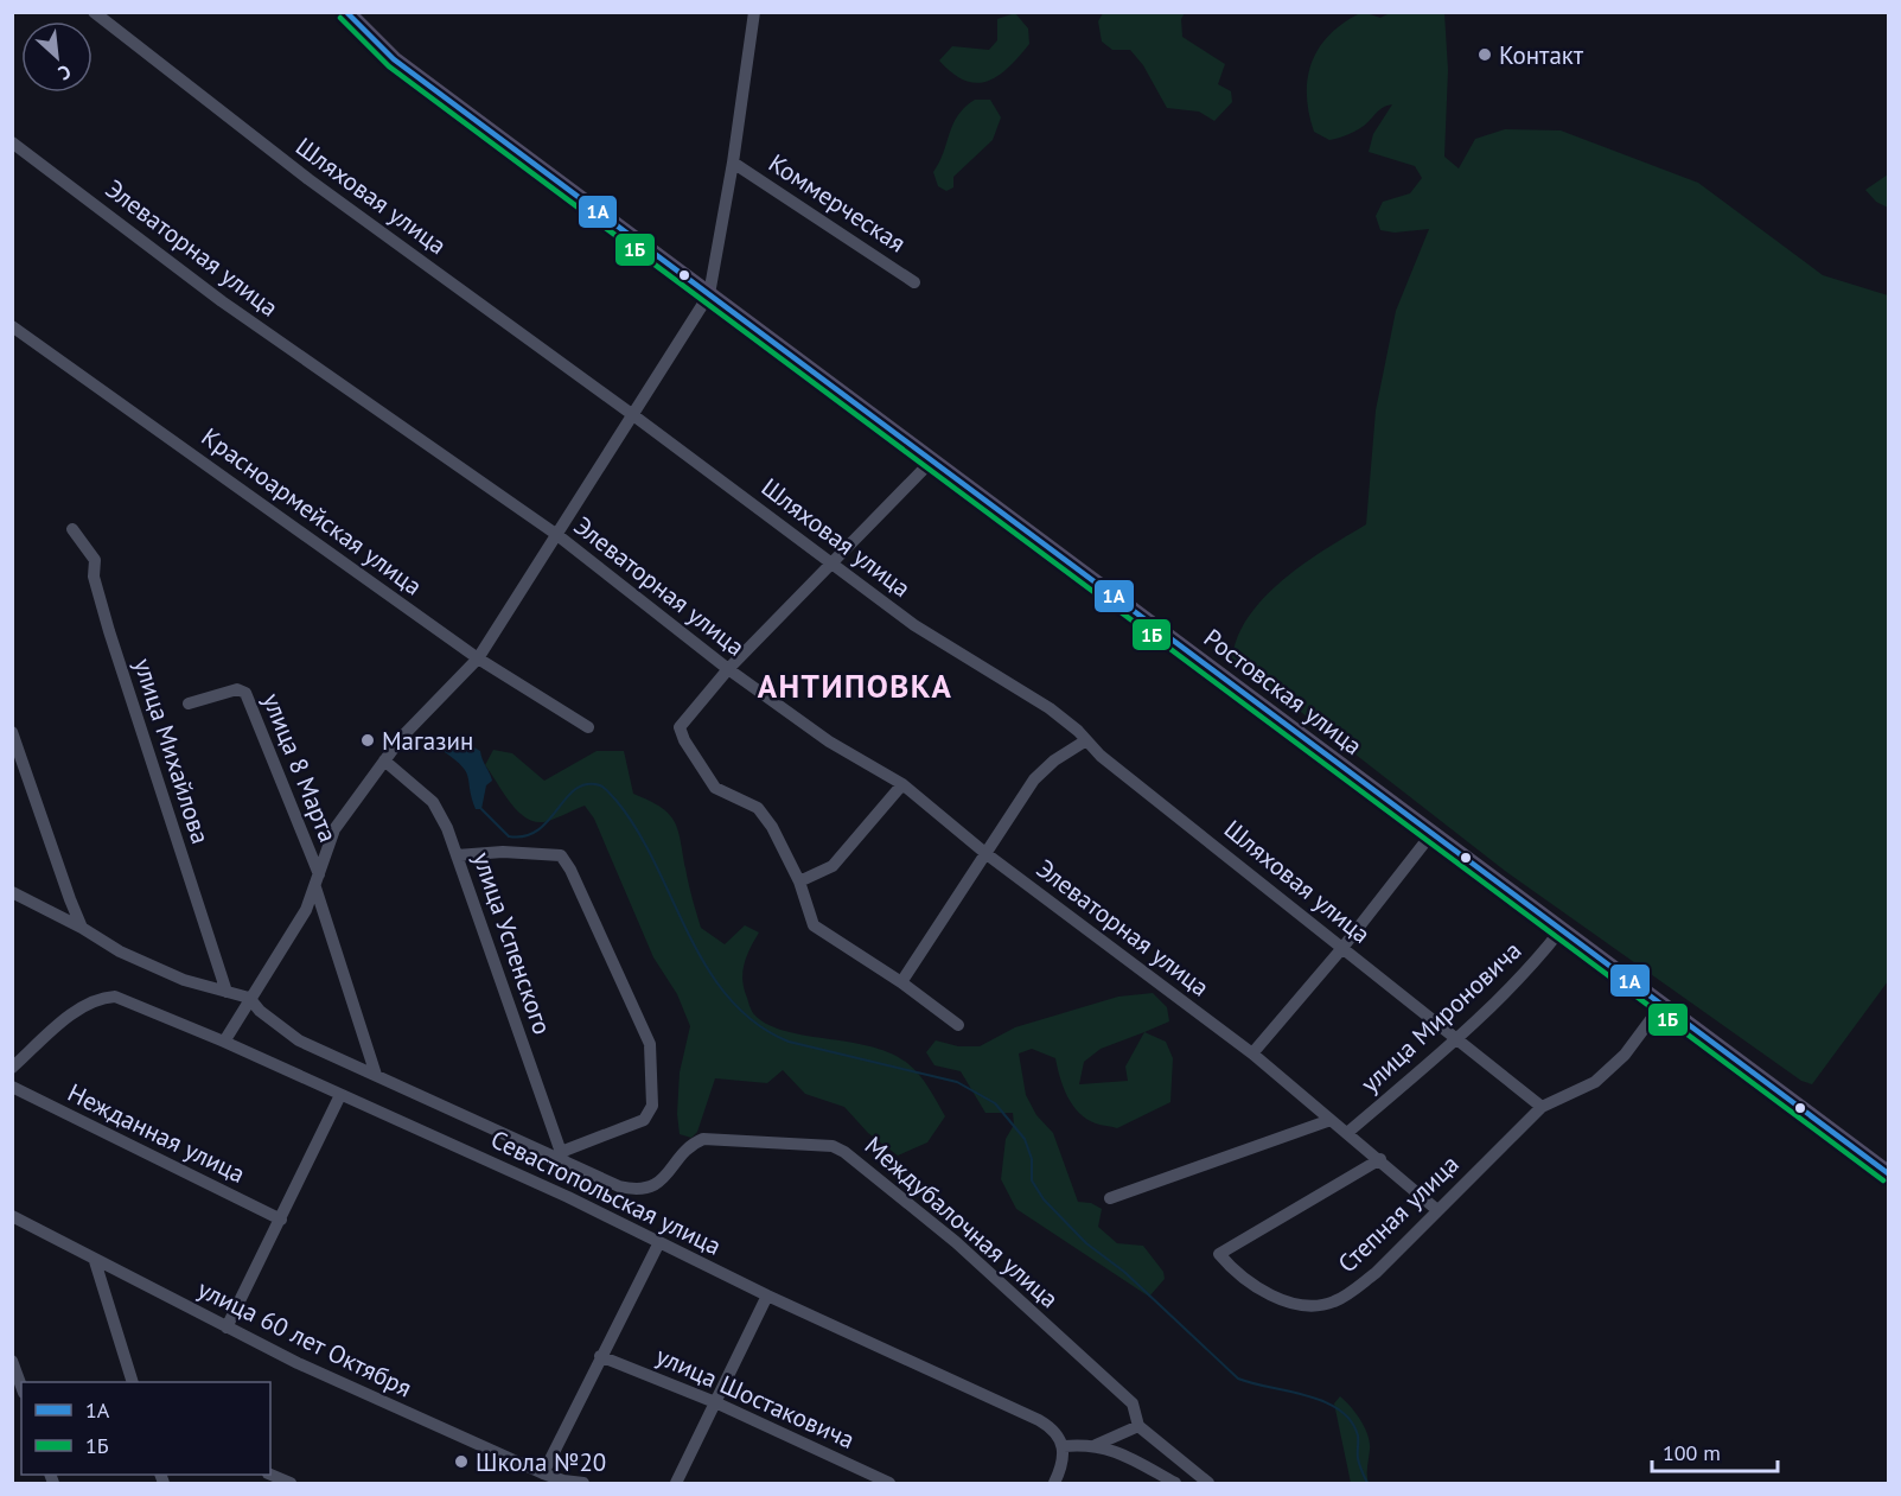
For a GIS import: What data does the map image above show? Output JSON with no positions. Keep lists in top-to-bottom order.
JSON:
{
  "streets": {
    "main road": ["Ростовская улица"],
    "street": [
      "Шляховая улица",
      "Коммерческая",
      "Элеваторная улица",
      "Красноармейская улица",
      "улица Михайлова",
      "улица 8 Марта",
      "улица Успенского",
      "улица Мироновича",
      "Нежданная улица",
      "Севастопольская улица",
      "Степная улица",
      "Междубалочная улица",
      "улица 60 лет Октября",
      "улица Шостаковича"
    ]
  },
  "crossings": [
    ["Шляховая улица", "улица Мироновича"],
    ["Шляховая улица", "Степная улица"],
    ["Элеваторная улица", "улица Мироновича"],
    ["Элеваторная улица", "Степная улица"],
    ["Ростовская улица", "улица Мироновича"],
    ["Ростовская улица", "Степная улица"],
    ["улица Успенского", "Междубалочная улица"]
  ],
  "districts": ["АНТИПОВКА"],
  "places": ["Контакт", "Магазин", "Школа №20"],
  "lines": ["transit line 1А", "transit line 1Б"],
  "legend": ["1А", "1Б"],
  "scale_bar": "100 m",
  "north": "bottom right"
}
